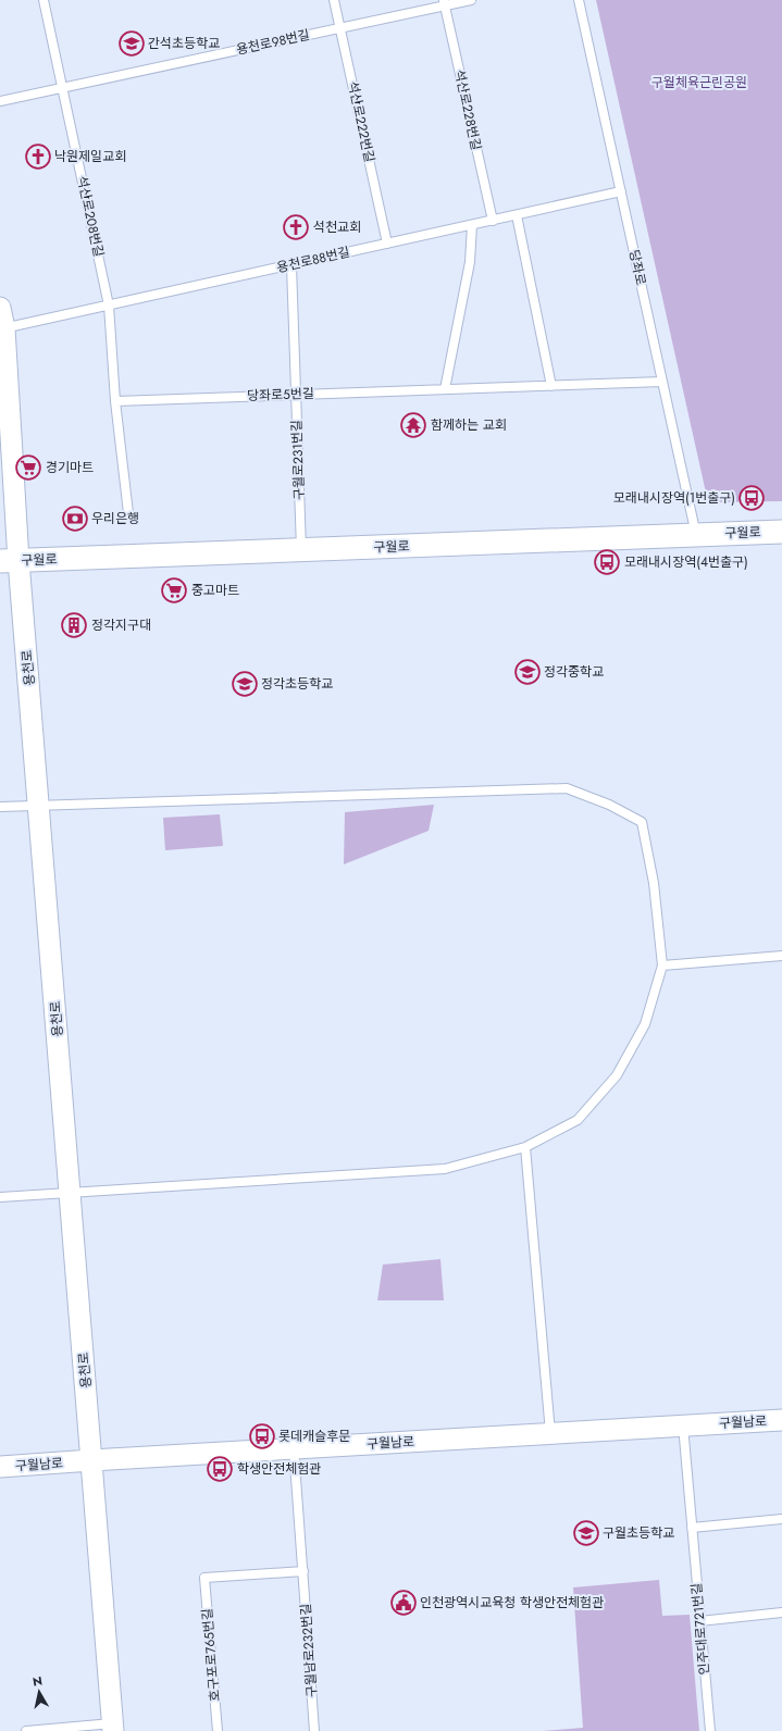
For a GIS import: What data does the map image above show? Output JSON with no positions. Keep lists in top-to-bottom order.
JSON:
{
  "streets": {
    "main road": ["구월로"],
    "street": ["용천로", "구월남로"],
    "lane": [
      "용천로98번길",
      "석산로228번길",
      "석산로222번길",
      "석산로208번길",
      "용천로88번길",
      "당좌로",
      "당좌로5번길",
      "구월로231번길",
      "인주대로721번길",
      "구월남로232번길",
      "호구포로765번길"
    ]
  },
  "crossings": [
    ["용천로98번길", "석산로228번길"],
    ["용천로98번길", "석산로222번길"],
    ["용천로98번길", "석산로208번길"],
    ["석산로228번길", "용천로88번길"],
    ["석산로222번길", "용천로88번길"],
    ["석산로208번길", "용천로88번길"],
    ["석산로208번길", "당좌로5번길"],
    ["용천로88번길", "당좌로"],
    ["용천로88번길", "구월로231번길"],
    ["용천로88번길", "용천로"],
    ["당좌로", "당좌로5번길"],
    ["당좌로", "구월로"],
    ["당좌로5번길", "구월로231번길"],
    ["구월로231번길", "구월로"],
    ["구월로", "용천로"],
    ["용천로", "구월남로"],
    ["구월남로", "인주대로721번길"],
    ["구월남로", "구월남로232번길"],
    ["구월남로232번길", "호구포로765번길"]
  ],
  "parks": ["구월체육근린공원"],
  "places": {
    "school or university": [
      "간석초등학교",
      "정각중학교",
      "정각초등학교",
      "구월초등학교"
    ],
    "church": ["낙원제일교회", "석천교회"],
    "temple": ["함께하는 교회"],
    "supermarket": ["경기마트", "중고마트"],
    "bus stop": [
      "모래내시장역(1번출구)",
      "모래내시장역(4번출구)",
      "롯데캐슬후문",
      "학생안전체험관"
    ],
    "bank": ["우리은행"],
    "building": ["정각지구대"],
    "public building": ["인천광역시교육청 학생안전체험관"]
  },
  "north": "top"
}
